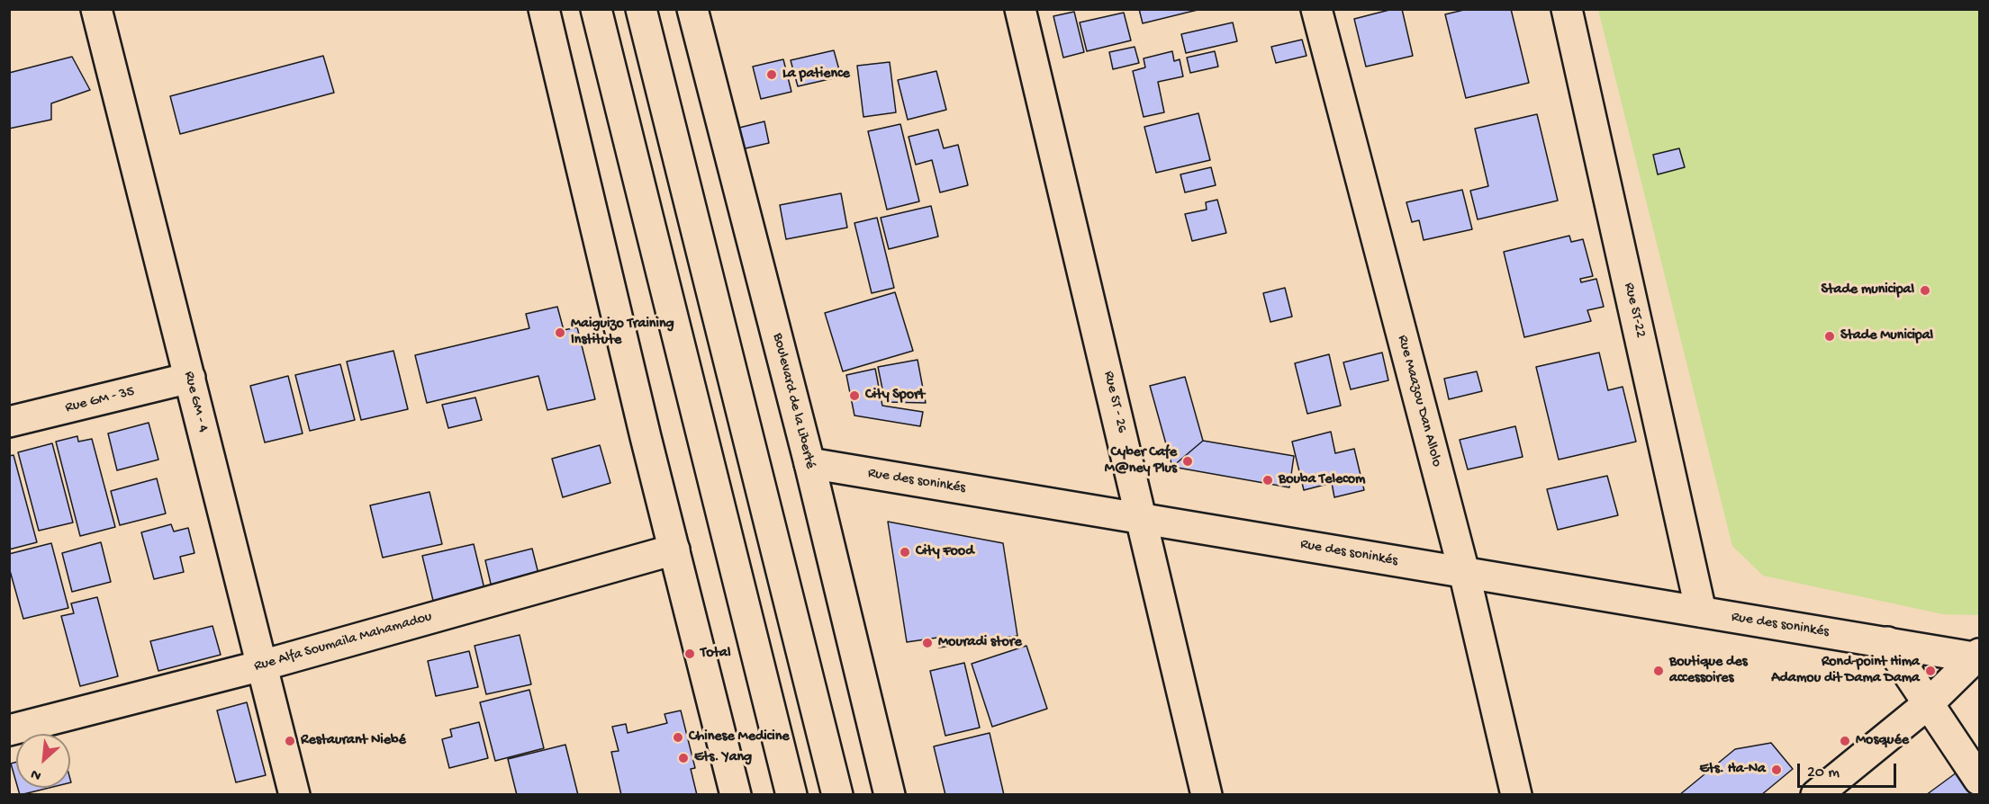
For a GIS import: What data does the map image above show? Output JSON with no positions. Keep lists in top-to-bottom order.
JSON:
{
  "streets": {
    "main road": [
      "Rue ST-22",
      "Rue GM - 35",
      "Boulevard de la Liberté",
      "Rue Maazou Dan Allolo",
      "Rue GM - 4",
      "Rue ST - 26",
      "Rue des soninkés",
      "Rue Alfa Soumaila Mahamadou"
    ]
  },
  "crossings": [
    ["Rue ST-22", "Rue des soninkés"],
    ["Rue GM - 35", "Rue GM - 4"],
    ["Boulevard de la Liberté", "Rue des soninkés"],
    ["Rue Maazou Dan Allolo", "Rue des soninkés"],
    ["Rue GM - 4", "Rue Alfa Soumaila Mahamadou"],
    ["Rue ST - 26", "Rue des soninkés"]
  ],
  "places": [
    "La patience",
    "Stade municipal",
    "Maiguizo Training Institute",
    "Stade Municipal",
    "City Sport",
    "Cyber Cafe M@ney Plus",
    "Bouba Telecom",
    "City Food",
    "Mouradi store",
    "Total",
    "Boutique des accessoires",
    "Rond-point Hima Adamou dit Dama Dama",
    "Chinese Medicine",
    "Restaurant Niebé",
    "Mosquée",
    "Ets. Yang",
    "Ets. Ha-Na"
  ],
  "scale_bar": "20 m",
  "north": "bottom left"
}
